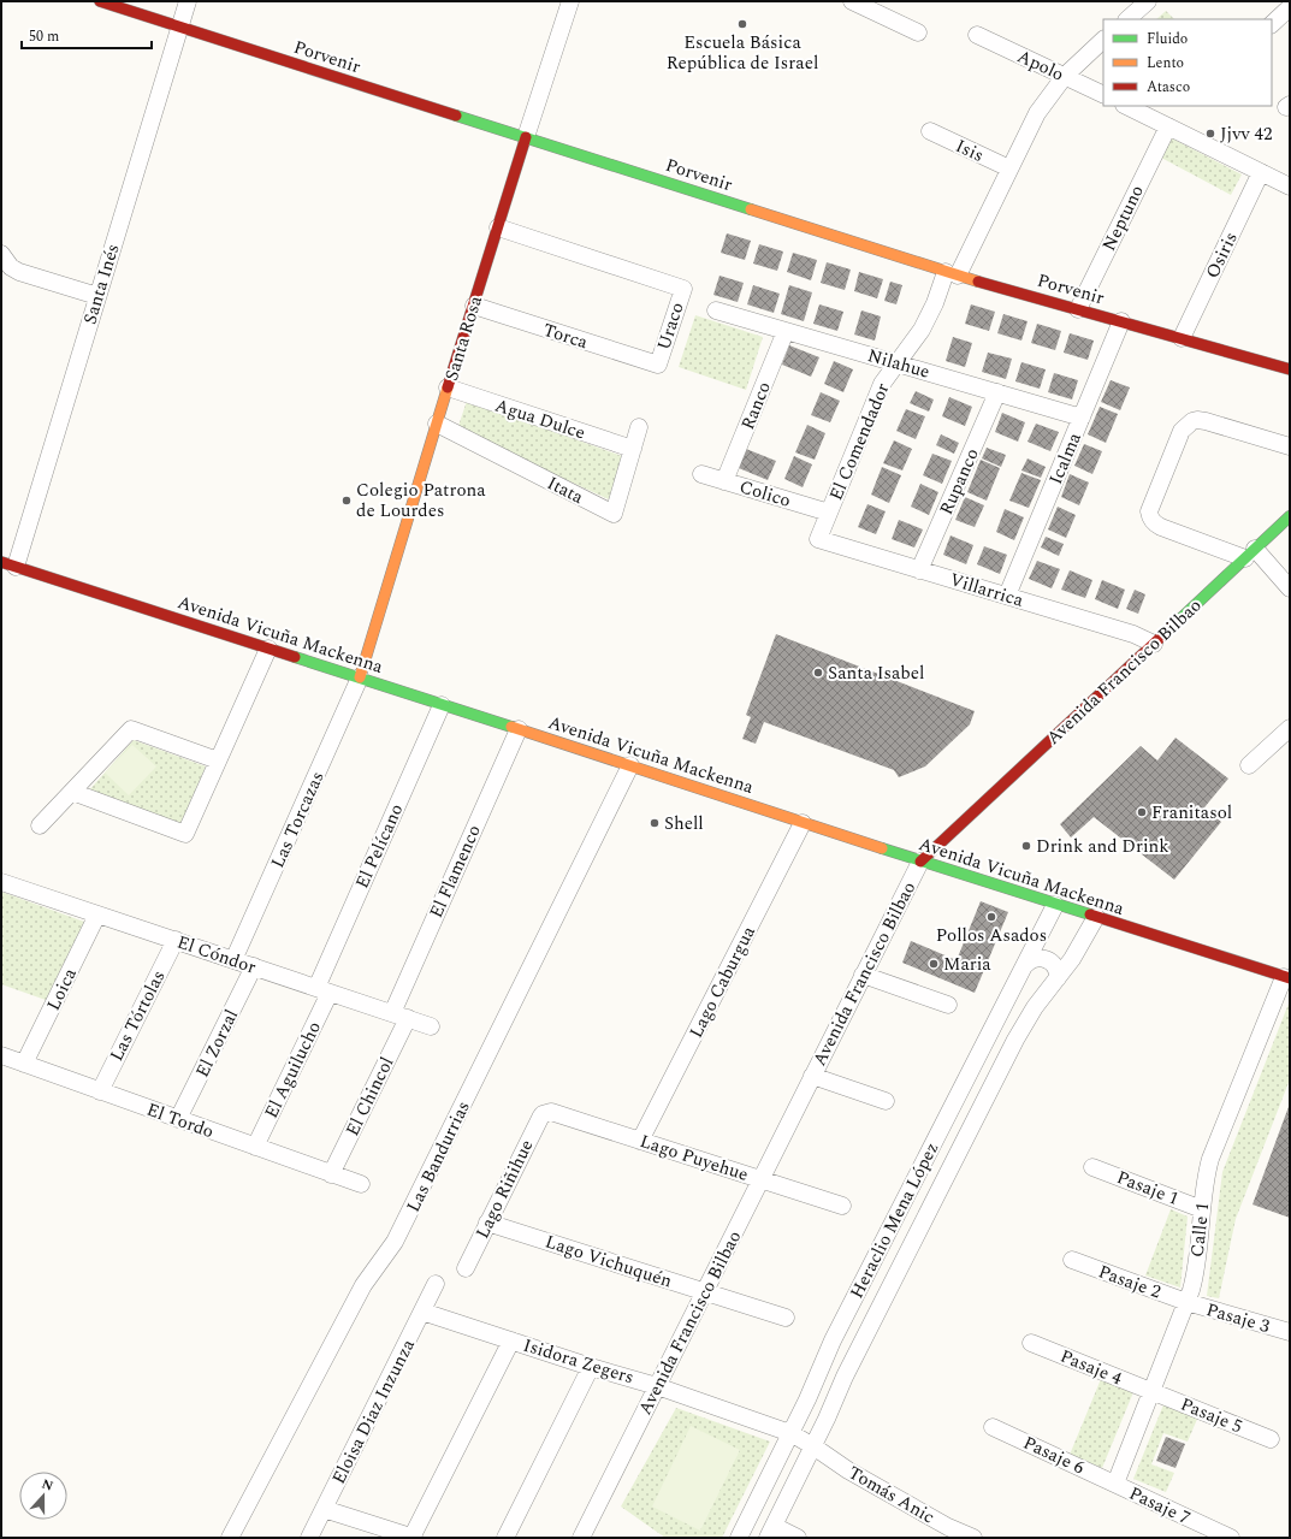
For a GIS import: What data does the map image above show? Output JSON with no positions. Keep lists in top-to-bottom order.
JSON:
{
  "streets": {
    "main road": [
      "Porvenir",
      "Santa Rosa",
      "Avenida Vicuña Mackenna",
      "Avenida Francisco Bilbao"
    ],
    "street": [
      "Apolo",
      "Isis",
      "Neptuno",
      "Osiris",
      "Santa Inés",
      "Uraco",
      "Torca",
      "Nilahue",
      "Ranco",
      "Agua Dulce",
      "El Comendador",
      "Icalma",
      "Rupanco",
      "Itata",
      "Colico",
      "Villarrica",
      "Las Torcazas",
      "El Pelícano",
      "El Flamenco",
      "El Cóndor",
      "Lago Caburgua",
      "Loica",
      "Las Tórtolas",
      "El Zorzal",
      "El Aguilucho",
      "El Chincol",
      "El Tordo",
      "Las Bandurrias",
      "Lago Puyehue",
      "Pasaje 1",
      "Lago Riñihue",
      "Heraclio Mena López",
      "Calle 1",
      "Lago Vichuquén",
      "Pasaje 2",
      "Pasaje 3",
      "Isidora Zegers",
      "Pasaje 4",
      "Eloisa Diaz Inzunza",
      "Pasaje 5",
      "Pasaje 6",
      "Tomás Anic",
      "Pasaje 7"
    ]
  },
  "crossings": [
    ["Porvenir", "Neptuno"],
    ["Porvenir", "Osiris"],
    ["Porvenir", "Santa Inés"],
    ["Porvenir", "Santa Rosa"],
    ["Porvenir", "El Comendador"],
    ["Porvenir", "Icalma"],
    ["Apolo", "El Comendador"],
    ["Isis", "El Comendador"],
    ["Santa Inés", "Avenida Vicuña Mackenna"],
    ["Uraco", "Torca"],
    ["Uraco", "Santa Rosa"],
    ["Torca", "Santa Rosa"],
    ["Santa Rosa", "Agua Dulce"],
    ["Santa Rosa", "Itata"],
    ["Santa Rosa", "Avenida Vicuña Mackenna"],
    ["Santa Rosa", "Las Torcazas"],
    ["Nilahue", "Ranco"],
    ["Nilahue", "El Comendador"],
    ["Nilahue", "Icalma"],
    ["Nilahue", "Rupanco"],
    ["Ranco", "Colico"],
    ["Agua Dulce", "Itata"],
    ["El Comendador", "Colico"],
    ["El Comendador", "Villarrica"],
    ["Icalma", "Villarrica"],
    ["Rupanco", "Villarrica"],
    ["Villarrica", "Avenida Francisco Bilbao"],
    ["Avenida Vicuña Mackenna", "Avenida Francisco Bilbao"],
    ["Avenida Vicuña Mackenna", "Las Torcazas"],
    ["Avenida Vicuña Mackenna", "El Pelícano"],
    ["Avenida Vicuña Mackenna", "El Flamenco"],
    ["Avenida Vicuña Mackenna", "Lago Caburgua"],
    ["Avenida Vicuña Mackenna", "Las Bandurrias"],
    ["Avenida Vicuña Mackenna", "Heraclio Mena López"],
    ["Avenida Vicuña Mackenna", "Calle 1"],
    ["Avenida Francisco Bilbao", "Lago Puyehue"],
    ["Avenida Francisco Bilbao", "Lago Vichuquén"],
    ["Avenida Francisco Bilbao", "Isidora Zegers"],
    ["Las Torcazas", "El Cóndor"],
    ["El Pelícano", "El Cóndor"],
    ["El Pelícano", "El Aguilucho"],
    ["El Flamenco", "El Cóndor"],
    ["El Flamenco", "El Chincol"],
    ["El Cóndor", "Loica"],
    ["El Cóndor", "Las Tórtolas"],
    ["El Cóndor", "El Zorzal"],
    ["El Cóndor", "El Aguilucho"],
    ["El Cóndor", "El Chincol"],
    ["Lago Caburgua", "Lago Puyehue"],
    ["Loica", "El Tordo"],
    ["Las Tórtolas", "El Tordo"],
    ["El Zorzal", "El Tordo"],
    ["El Aguilucho", "El Tordo"],
    ["El Chincol", "El Tordo"],
    ["Lago Puyehue", "Lago Riñihue"],
    ["Pasaje 1", "Calle 1"],
    ["Lago Riñihue", "Lago Vichuquén"],
    ["Heraclio Mena López", "Isidora Zegers"],
    ["Heraclio Mena López", "Tomás Anic"],
    ["Calle 1", "Pasaje 2"],
    ["Calle 1", "Pasaje 3"],
    ["Calle 1", "Pasaje 4"],
    ["Calle 1", "Pasaje 5"],
    ["Calle 1", "Pasaje 6"],
    ["Calle 1", "Pasaje 7"],
    ["Pasaje 2", "Pasaje 3"],
    ["Isidora Zegers", "Eloisa Diaz Inzunza"],
    ["Isidora Zegers", "Tomás Anic"],
    ["Pasaje 4", "Pasaje 5"],
    ["Pasaje 6", "Pasaje 7"]
  ],
  "places": [
    "Escuela Básica República de Israel",
    "Jjvv 42",
    "Colegio Patrona de Lourdes",
    "Santa Isabel",
    "Franitasol",
    "Shell",
    "Drink and Drink",
    "Pollos Asados",
    "Maria"
  ],
  "legend": ["Fluido", "Lento", "Atasco"],
  "scale_bar": "50 m",
  "north": "top"
}
